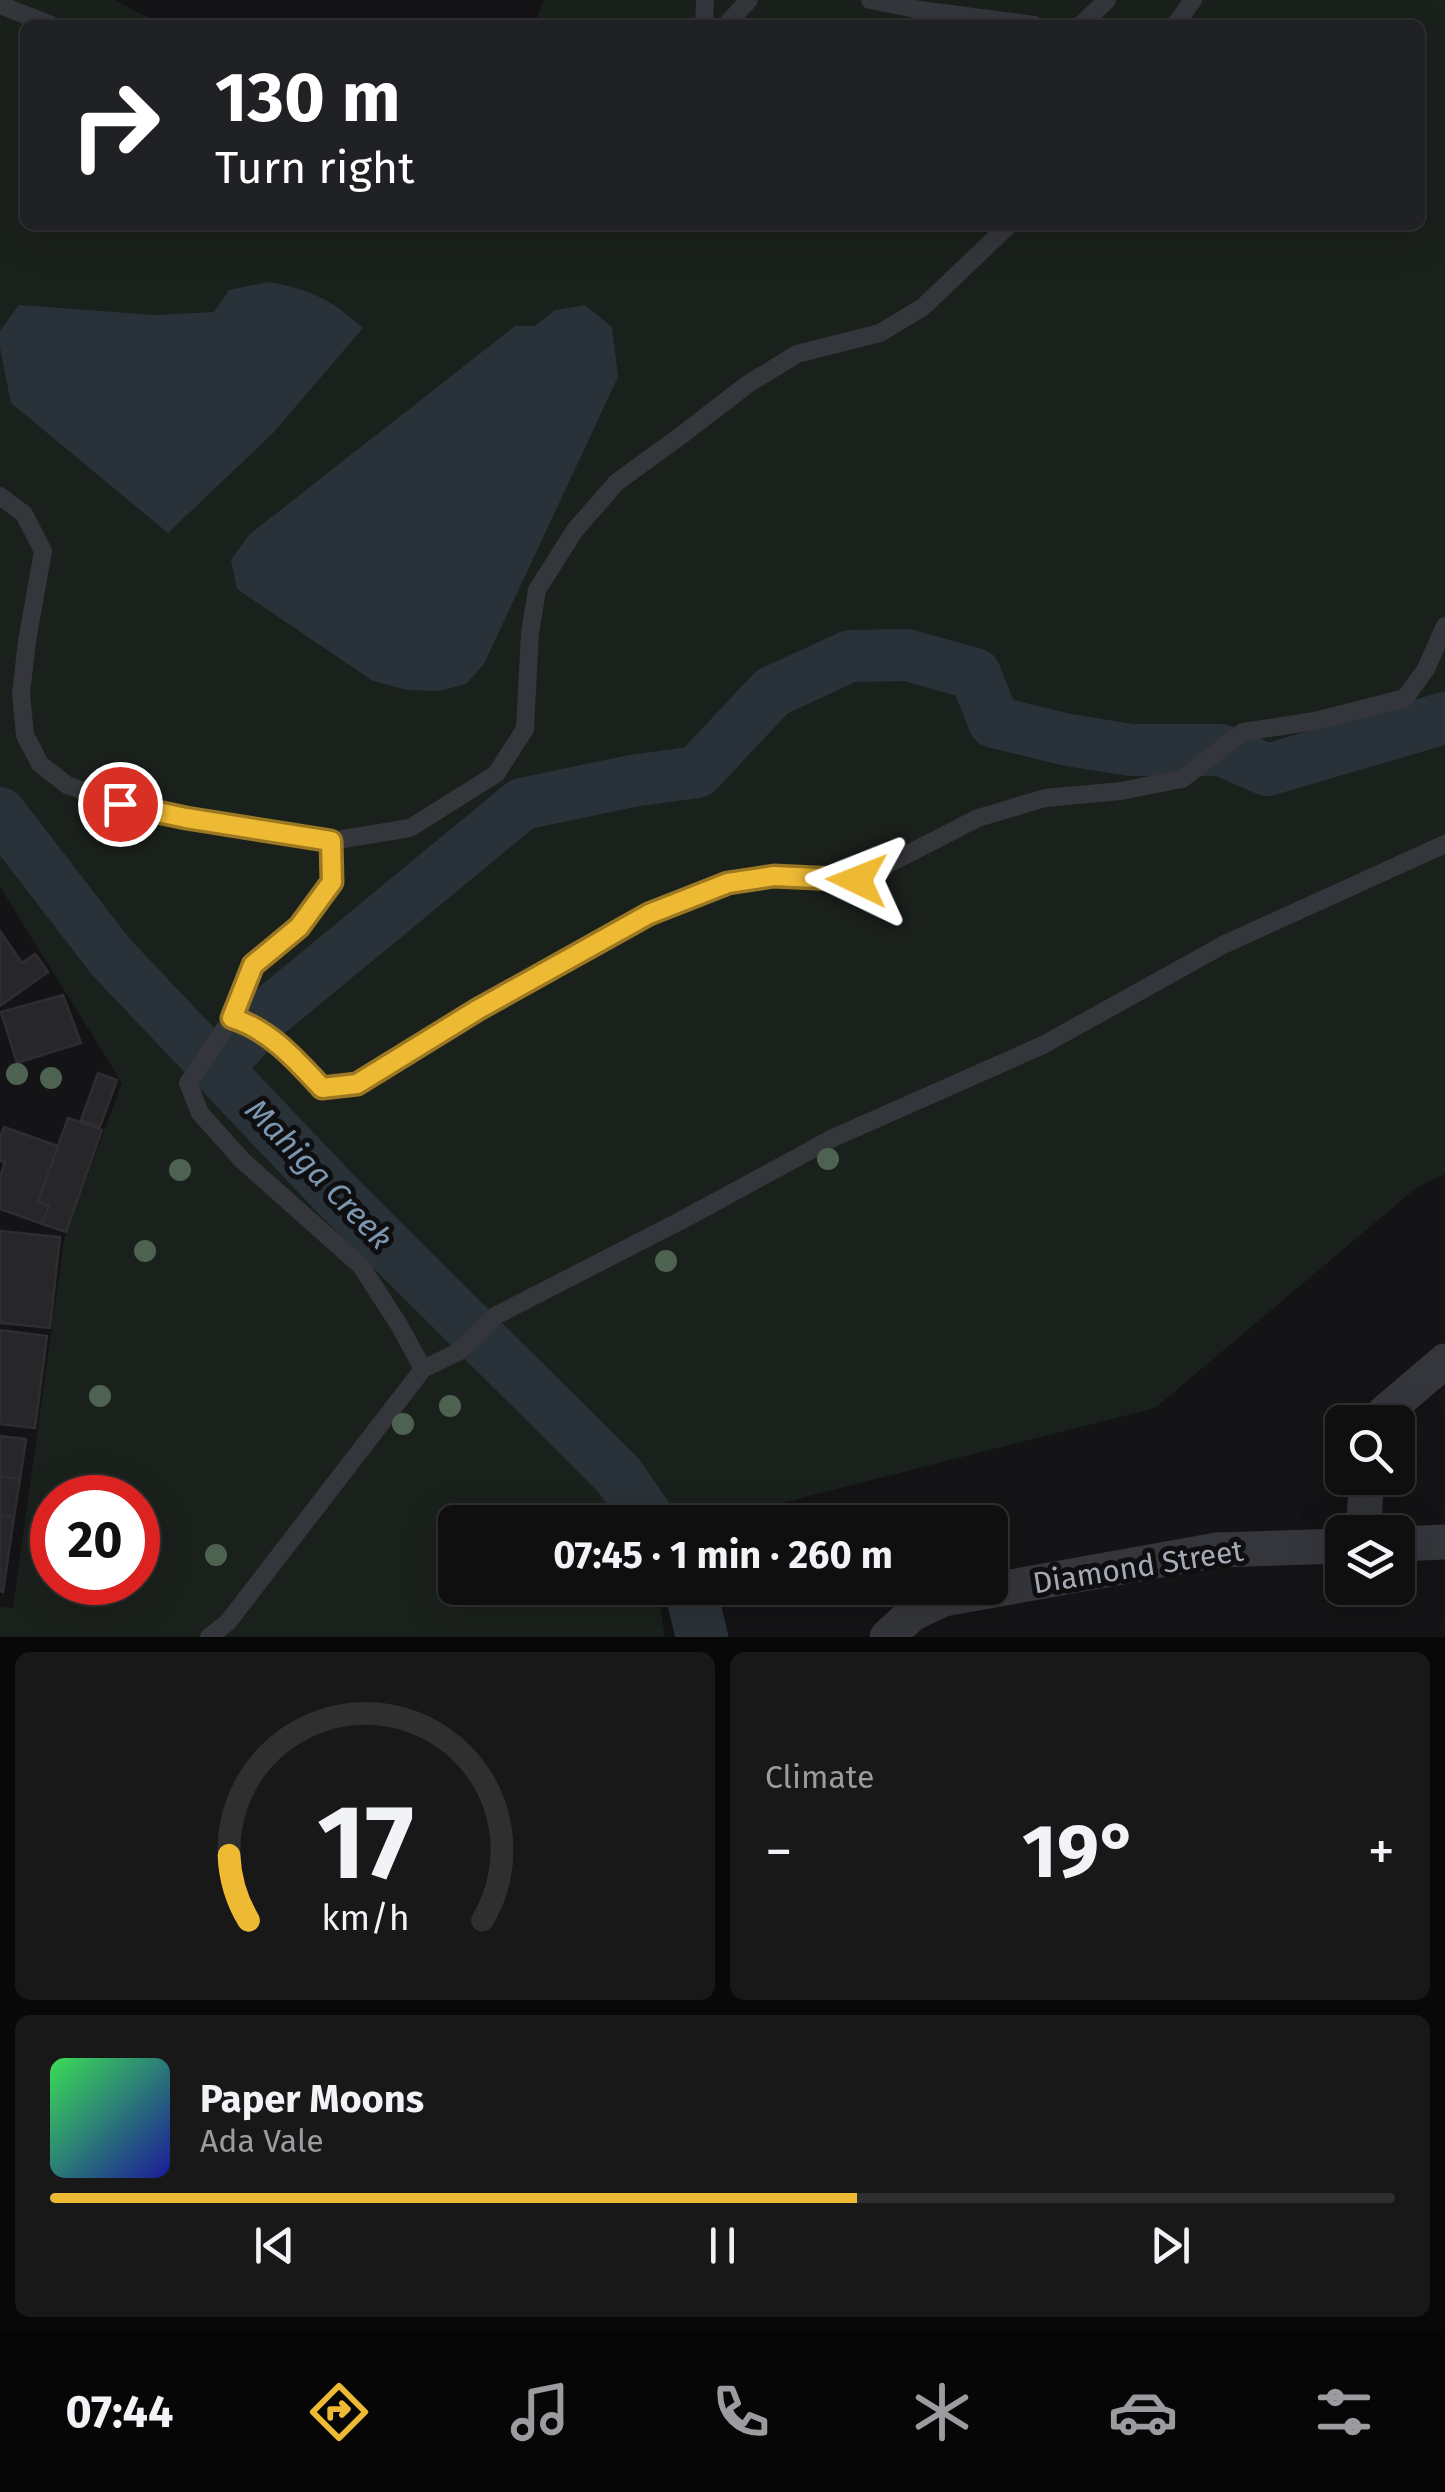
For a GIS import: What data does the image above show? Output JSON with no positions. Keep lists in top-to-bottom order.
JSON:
{
  "streets": {
    "street": ["Diamond Street"]
  },
  "water": ["Mahiga Creek"],
  "page": {
    "turn": ["130 m", "Turn right"],
    "limit": "20",
    "trip": "07:45 · 1 min · 260 m",
    "tile": "Climate",
    "heat": ["−", "19°", "+"],
    "song": ["Paper Moons", "Ada Vale"],
    "tabs": "07:44",
    "gauge": ["17", "km/h"]
  }
}
